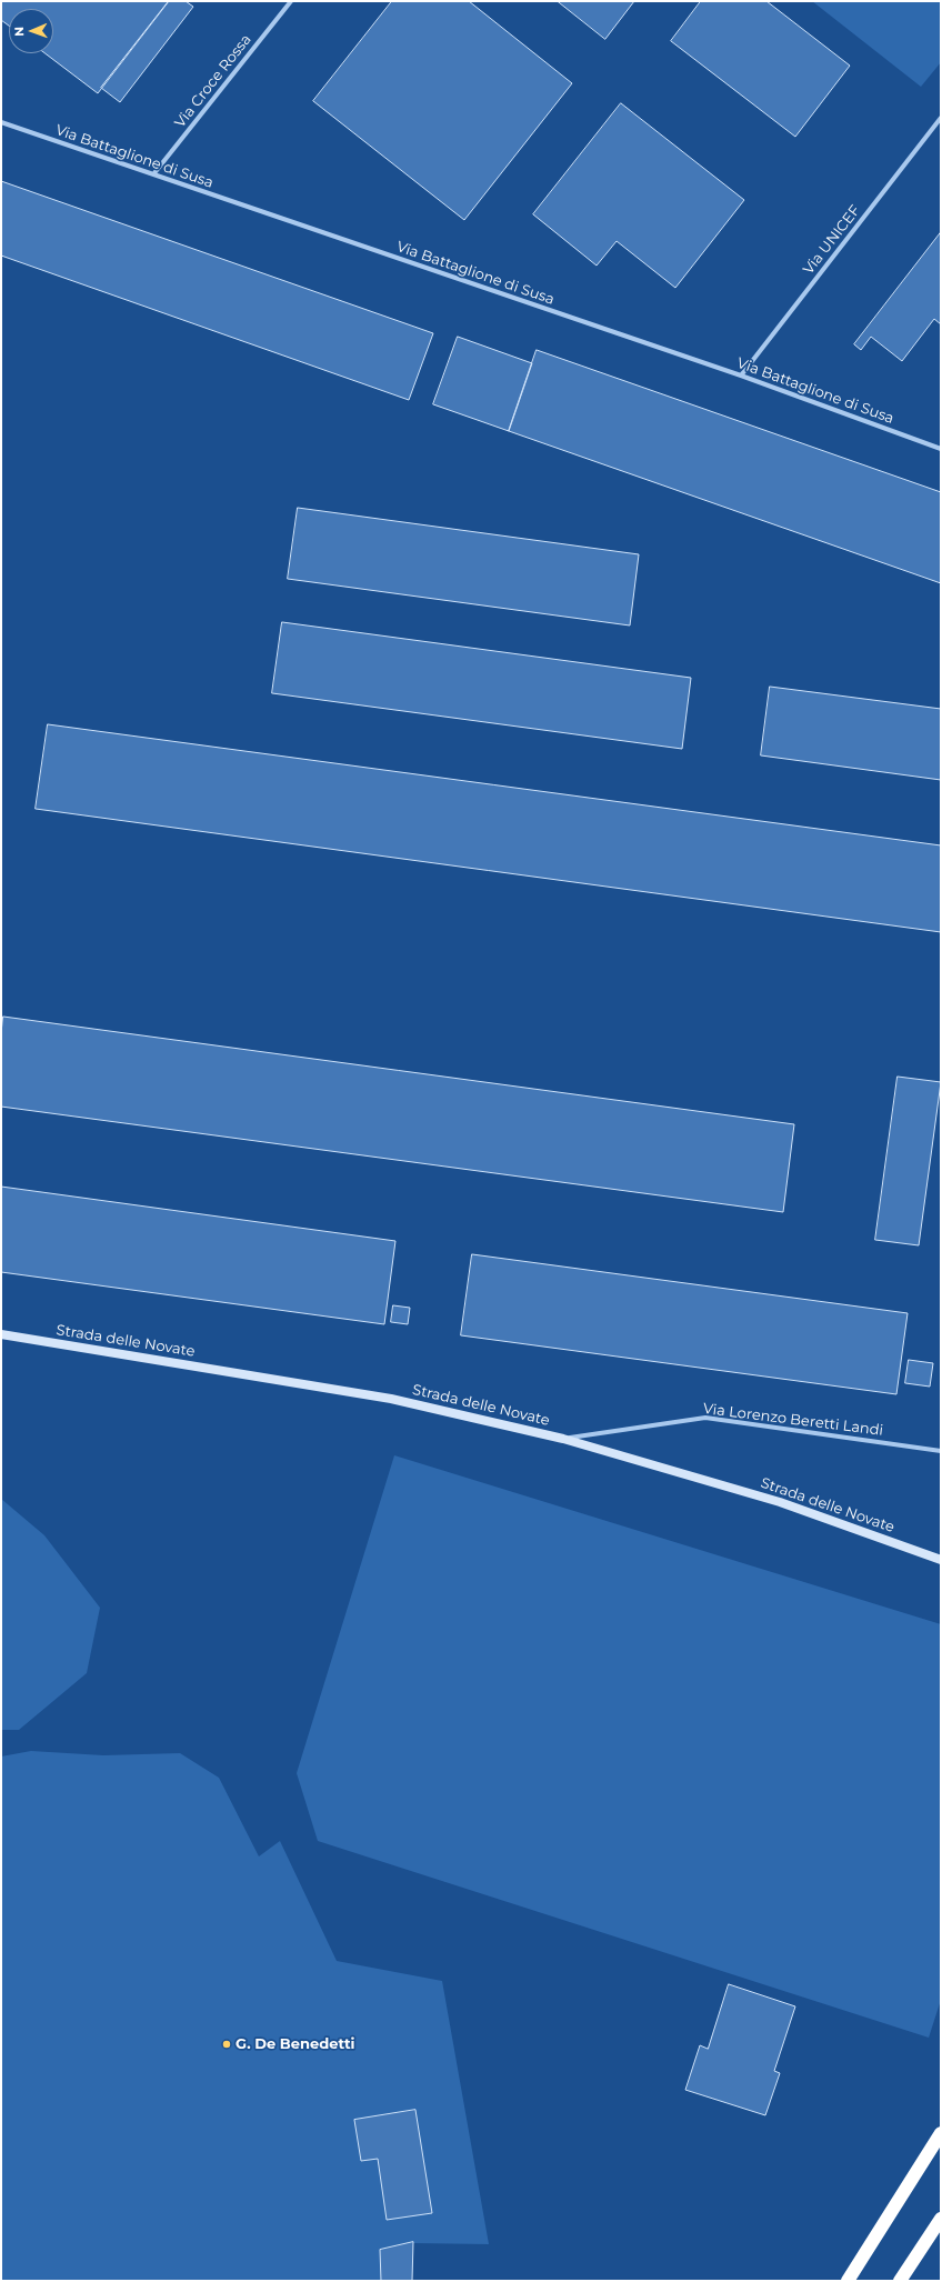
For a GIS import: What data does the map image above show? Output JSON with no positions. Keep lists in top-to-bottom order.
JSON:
{
  "streets": {
    "street": [
      "Via Croce Rossa",
      "Via Battaglione di Susa",
      "Via UNICEF",
      "Strada delle Novate",
      "Via Lorenzo Beretti Landi"
    ]
  },
  "crossings": [
    ["Via Croce Rossa", "Via Battaglione di Susa"],
    ["Via Battaglione di Susa", "Via UNICEF"],
    ["Strada delle Novate", "Via Lorenzo Beretti Landi"]
  ],
  "places": ["G. De Benedetti"],
  "north": "left"
}
